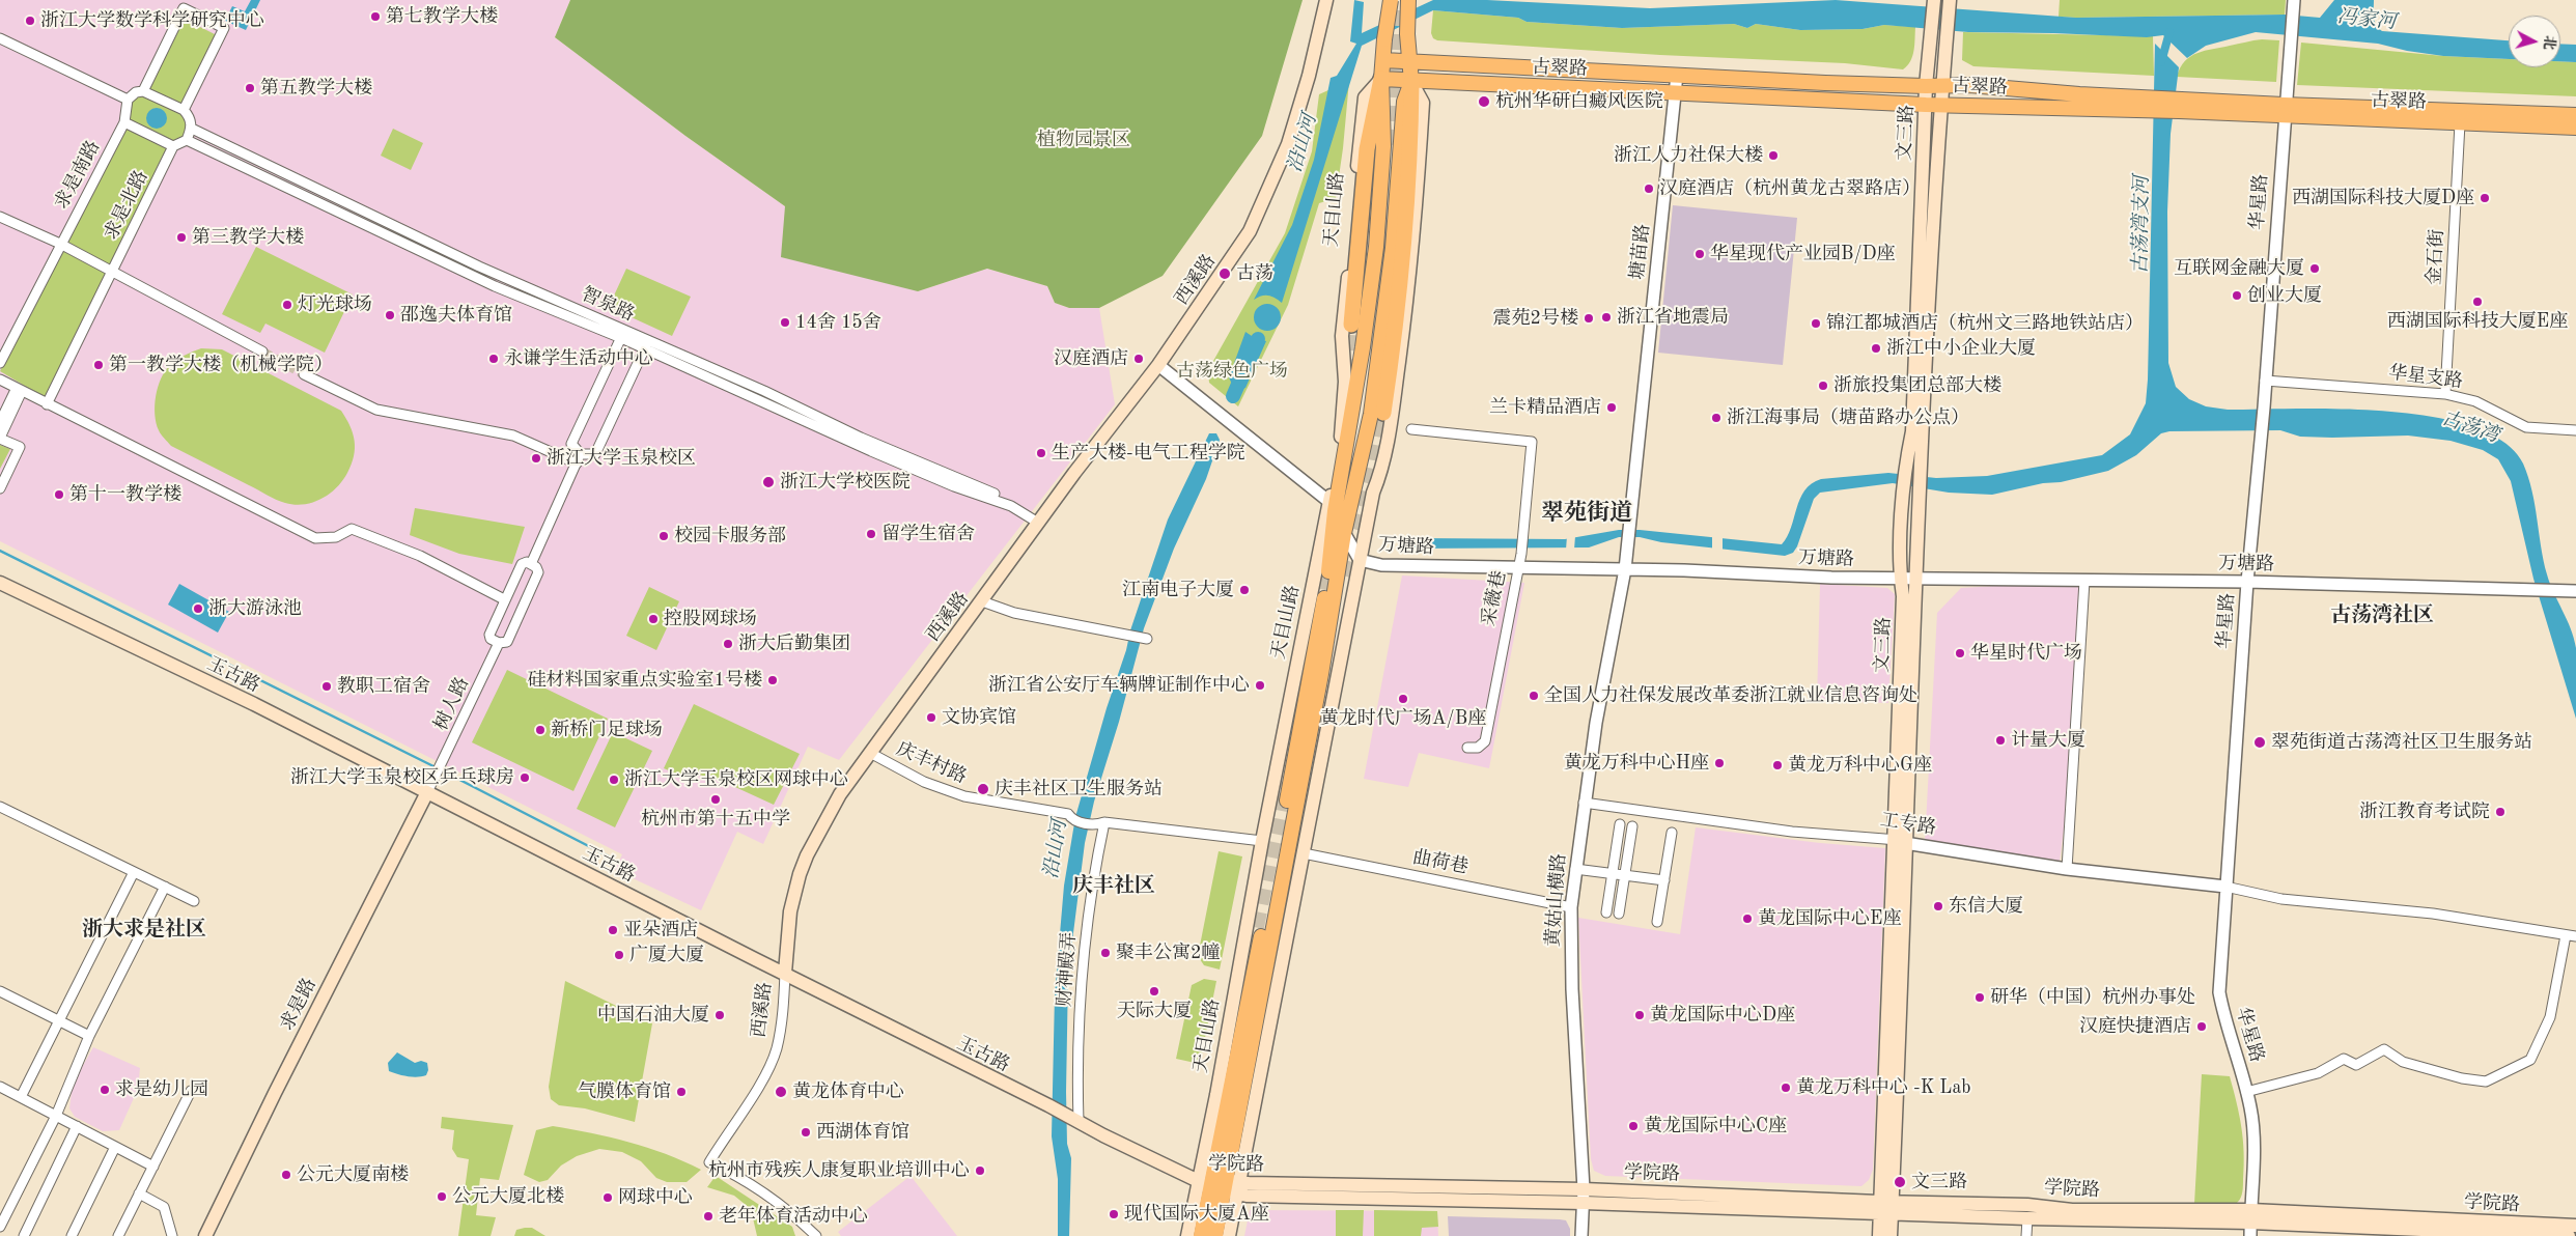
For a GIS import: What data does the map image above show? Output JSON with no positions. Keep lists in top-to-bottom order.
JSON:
{
  "streets": {
    "main road": [
      "古翠路",
      "文三路",
      "天目山路",
      "西溪路",
      "玉古路",
      "求是路",
      "学院路"
    ],
    "street": [
      "求是南路",
      "华星路",
      "求是北路",
      "塘苗路",
      "金石街",
      "智泉路",
      "华星支路",
      "万塘路",
      "采薇巷",
      "树人路",
      "庆丰村路",
      "工专路",
      "曲荷巷",
      "黄姑山横路",
      "财神殿弄"
    ]
  },
  "crossings": [
    ["古翠路", "文三路"],
    ["古翠路", "华星路"],
    ["古翠路", "天目山路"],
    ["古翠路", "塘苗路"],
    ["古翠路", "金石街"],
    ["文三路", "万塘路"],
    ["文三路", "工专路"],
    ["文三路", "学院路"],
    ["华星路", "华星支路"],
    ["华星路", "万塘路"],
    ["华星路", "工专路"],
    ["华星路", "学院路"],
    ["天目山路", "万塘路"],
    ["天目山路", "玉古路"],
    ["天目山路", "曲荷巷"],
    ["天目山路", "学院路"],
    ["塘苗路", "万塘路"],
    ["塘苗路", "黄姑山横路"],
    ["金石街", "华星支路"],
    ["西溪路", "智泉路"],
    ["西溪路", "万塘路"],
    ["西溪路", "玉古路"],
    ["西溪路", "庆丰村路"],
    ["万塘路", "采薇巷"],
    ["万塘路", "黄姑山横路"],
    ["玉古路", "树人路"],
    ["玉古路", "财神殿弄"],
    ["玉古路", "求是路"],
    ["玉古路", "学院路"],
    ["树人路", "求是路"],
    ["庆丰村路", "财神殿弄"],
    ["工专路", "黄姑山横路"],
    ["曲荷巷", "黄姑山横路"],
    ["黄姑山横路", "学院路"]
  ],
  "districts": [
    "翠苑街道",
    "古荡湾社区",
    "庆丰社区",
    "浙大求是社区"
  ],
  "water": [
    "冯家河",
    "沿山河",
    "古荡湾支河",
    "古荡湾"
  ],
  "parks": ["植物园景区", "古荡绿色广场"],
  "places": [
    "第七教学大楼",
    "浙江大学数学科学研究中心",
    "第五教学大楼",
    "杭州华研白癜风医院",
    "浙江人力社保大楼",
    "汉庭酒店（杭州黄龙古翠路店）",
    "西湖国际科技大厦D座",
    "第三教学大楼",
    "华星现代产业园B/D座",
    "互联网金融大厦",
    "古荡",
    "创业大厦",
    "西湖国际科技大厦E座",
    "灯光球场",
    "邵逸夫体育馆",
    "浙江省地震局",
    "震苑2号楼",
    "14舍 15舍",
    "锦江都城酒店（杭州文三路地铁站店）",
    "浙江中小企业大厦",
    "永谦学生活动中心",
    "汉庭酒店",
    "第一教学大楼（机械学院）",
    "浙旅投集团总部大楼",
    "兰卡精品酒店",
    "浙江海事局（塘苗路办公点）",
    "生产大楼-电气工程学院",
    "浙江大学玉泉校区",
    "浙江大学校医院",
    "第十一教学楼",
    "留学生宿舍",
    "校园卡服务部",
    "江南电子大厦",
    "浙大游泳池",
    "控股网球场",
    "浙大后勤集团",
    "华星时代广场",
    "硅材料国家重点实验室1号楼",
    "浙江省公安厅车辆牌证制作中心",
    "教职工宿舍",
    "全国人力社保发展改革委浙江就业信息咨询处",
    "黄龙时代广场A/B座",
    "文协宾馆",
    "新桥门足球场",
    "计量大厦",
    "翠苑街道古荡湾社区卫生服务站",
    "黄龙万科中心H座",
    "黄龙万科中心G座",
    "浙江大学玉泉校区乒乓球房",
    "浙江大学玉泉校区网球中心",
    "庆丰社区卫生服务站",
    "杭州市第十五中学",
    "浙江教育考试院",
    "东信大厦",
    "黄龙国际中心E座",
    "亚朵酒店",
    "聚丰公寓2幢",
    "广厦大厦",
    "天际大厦",
    "研华（中国）杭州办事处",
    "中国石油大厦",
    "黄龙国际中心D座",
    "汉庭快捷酒店",
    "黄龙万科中心 -K Lab",
    "求是幼儿园",
    "气膜体育馆",
    "黄龙体育中心",
    "黄龙国际中心C座",
    "西湖体育馆",
    "杭州市残疾人康复职业培训中心",
    "公元大厦南楼",
    "文三路",
    "公元大厦北楼",
    "网球中心",
    "现代国际大厦A座",
    "老年体育活动中心"
  ],
  "north": "right"
}
